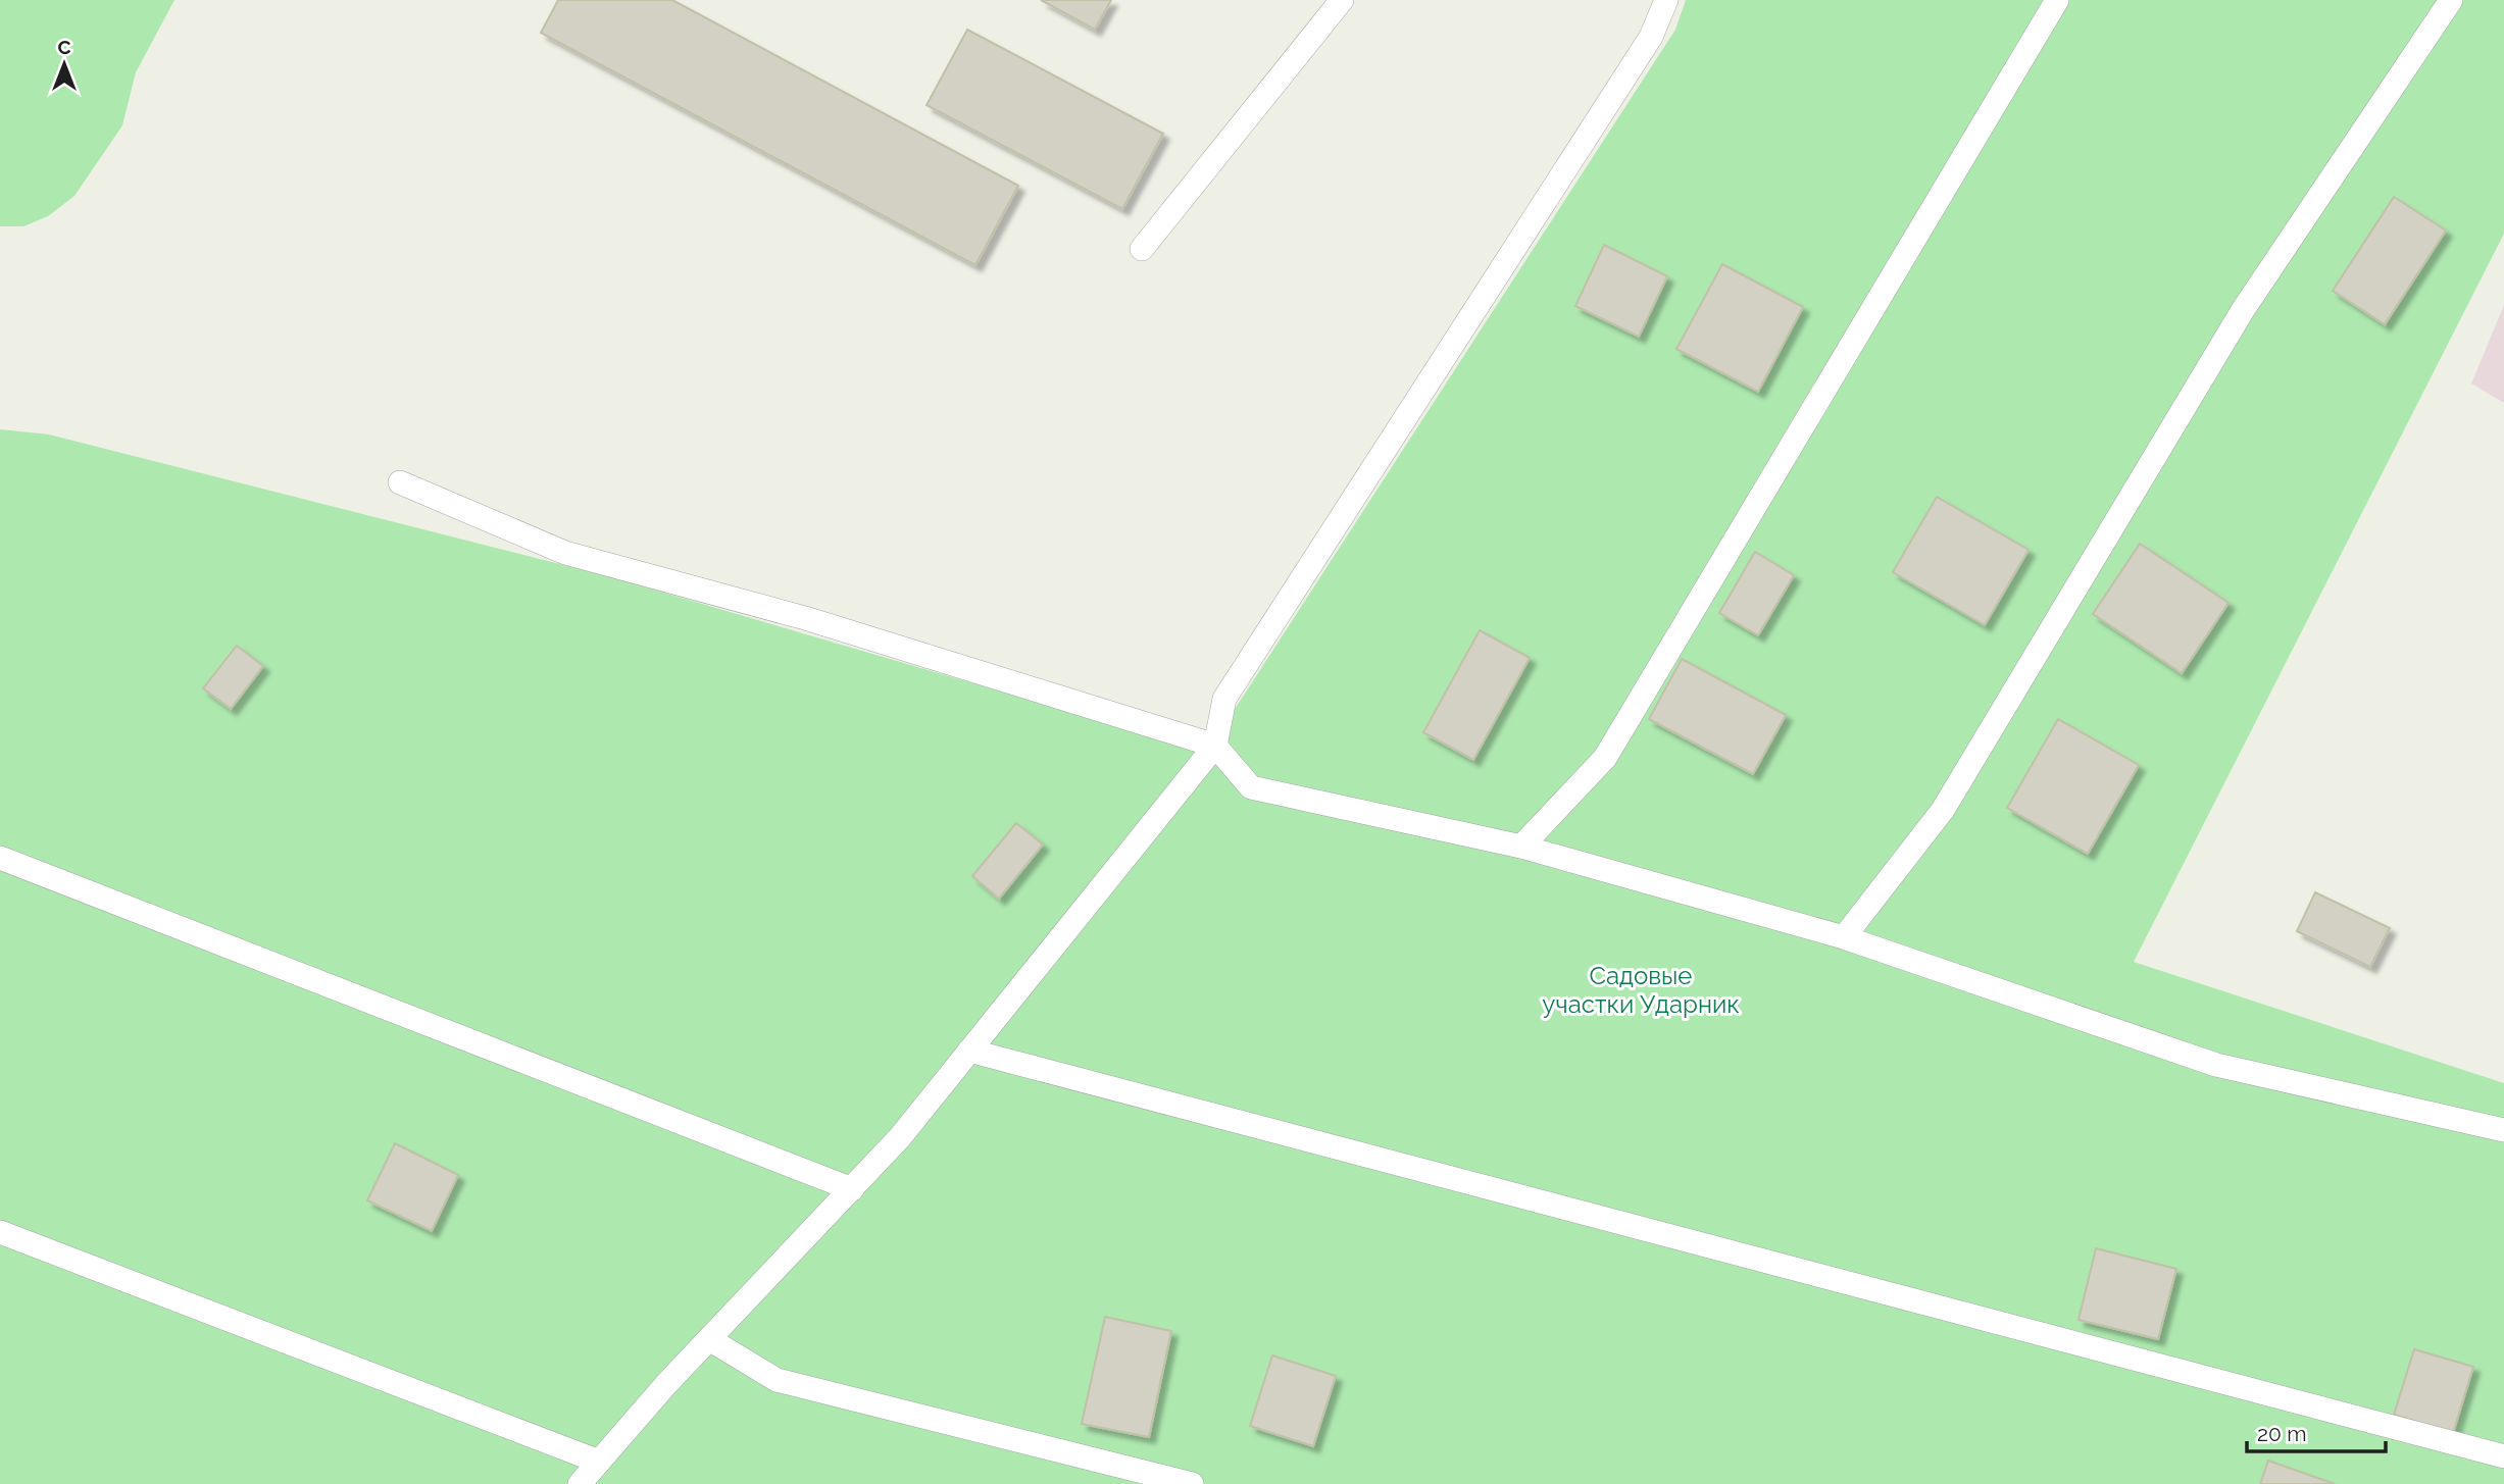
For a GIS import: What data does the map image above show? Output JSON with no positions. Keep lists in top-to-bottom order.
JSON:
{
  "parks": ["Садовые участки Ударник"],
  "scale_bar": "20 m",
  "north": "top"
}
